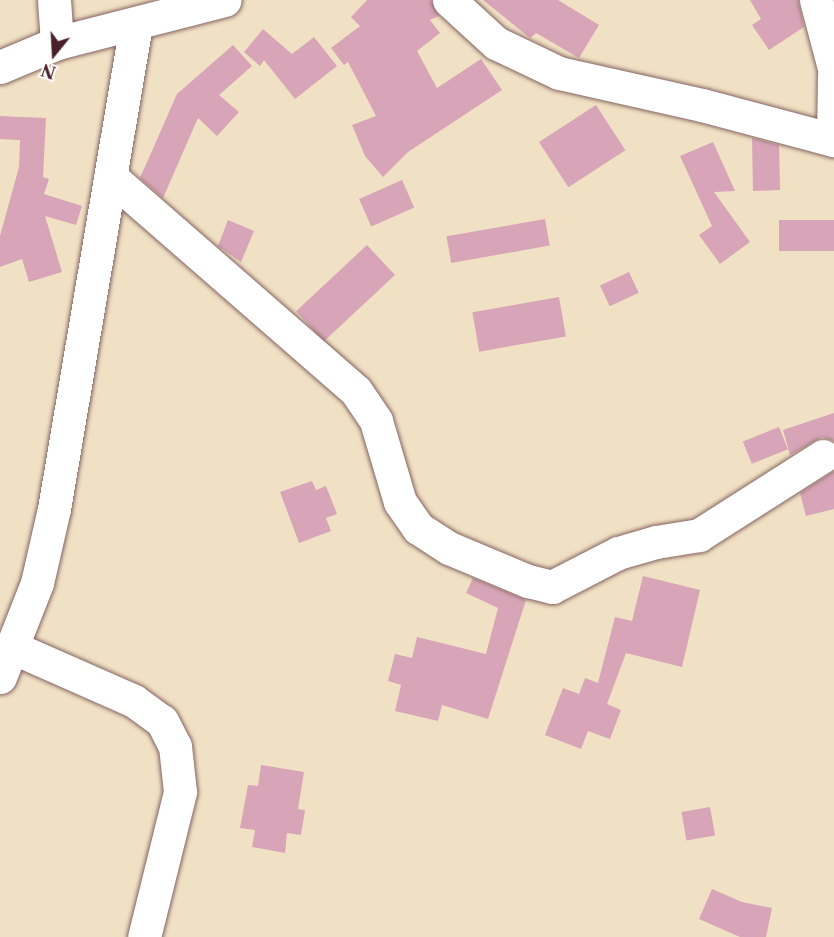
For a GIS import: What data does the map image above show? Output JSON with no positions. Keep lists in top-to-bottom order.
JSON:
{
  "north": "bottom"
}
